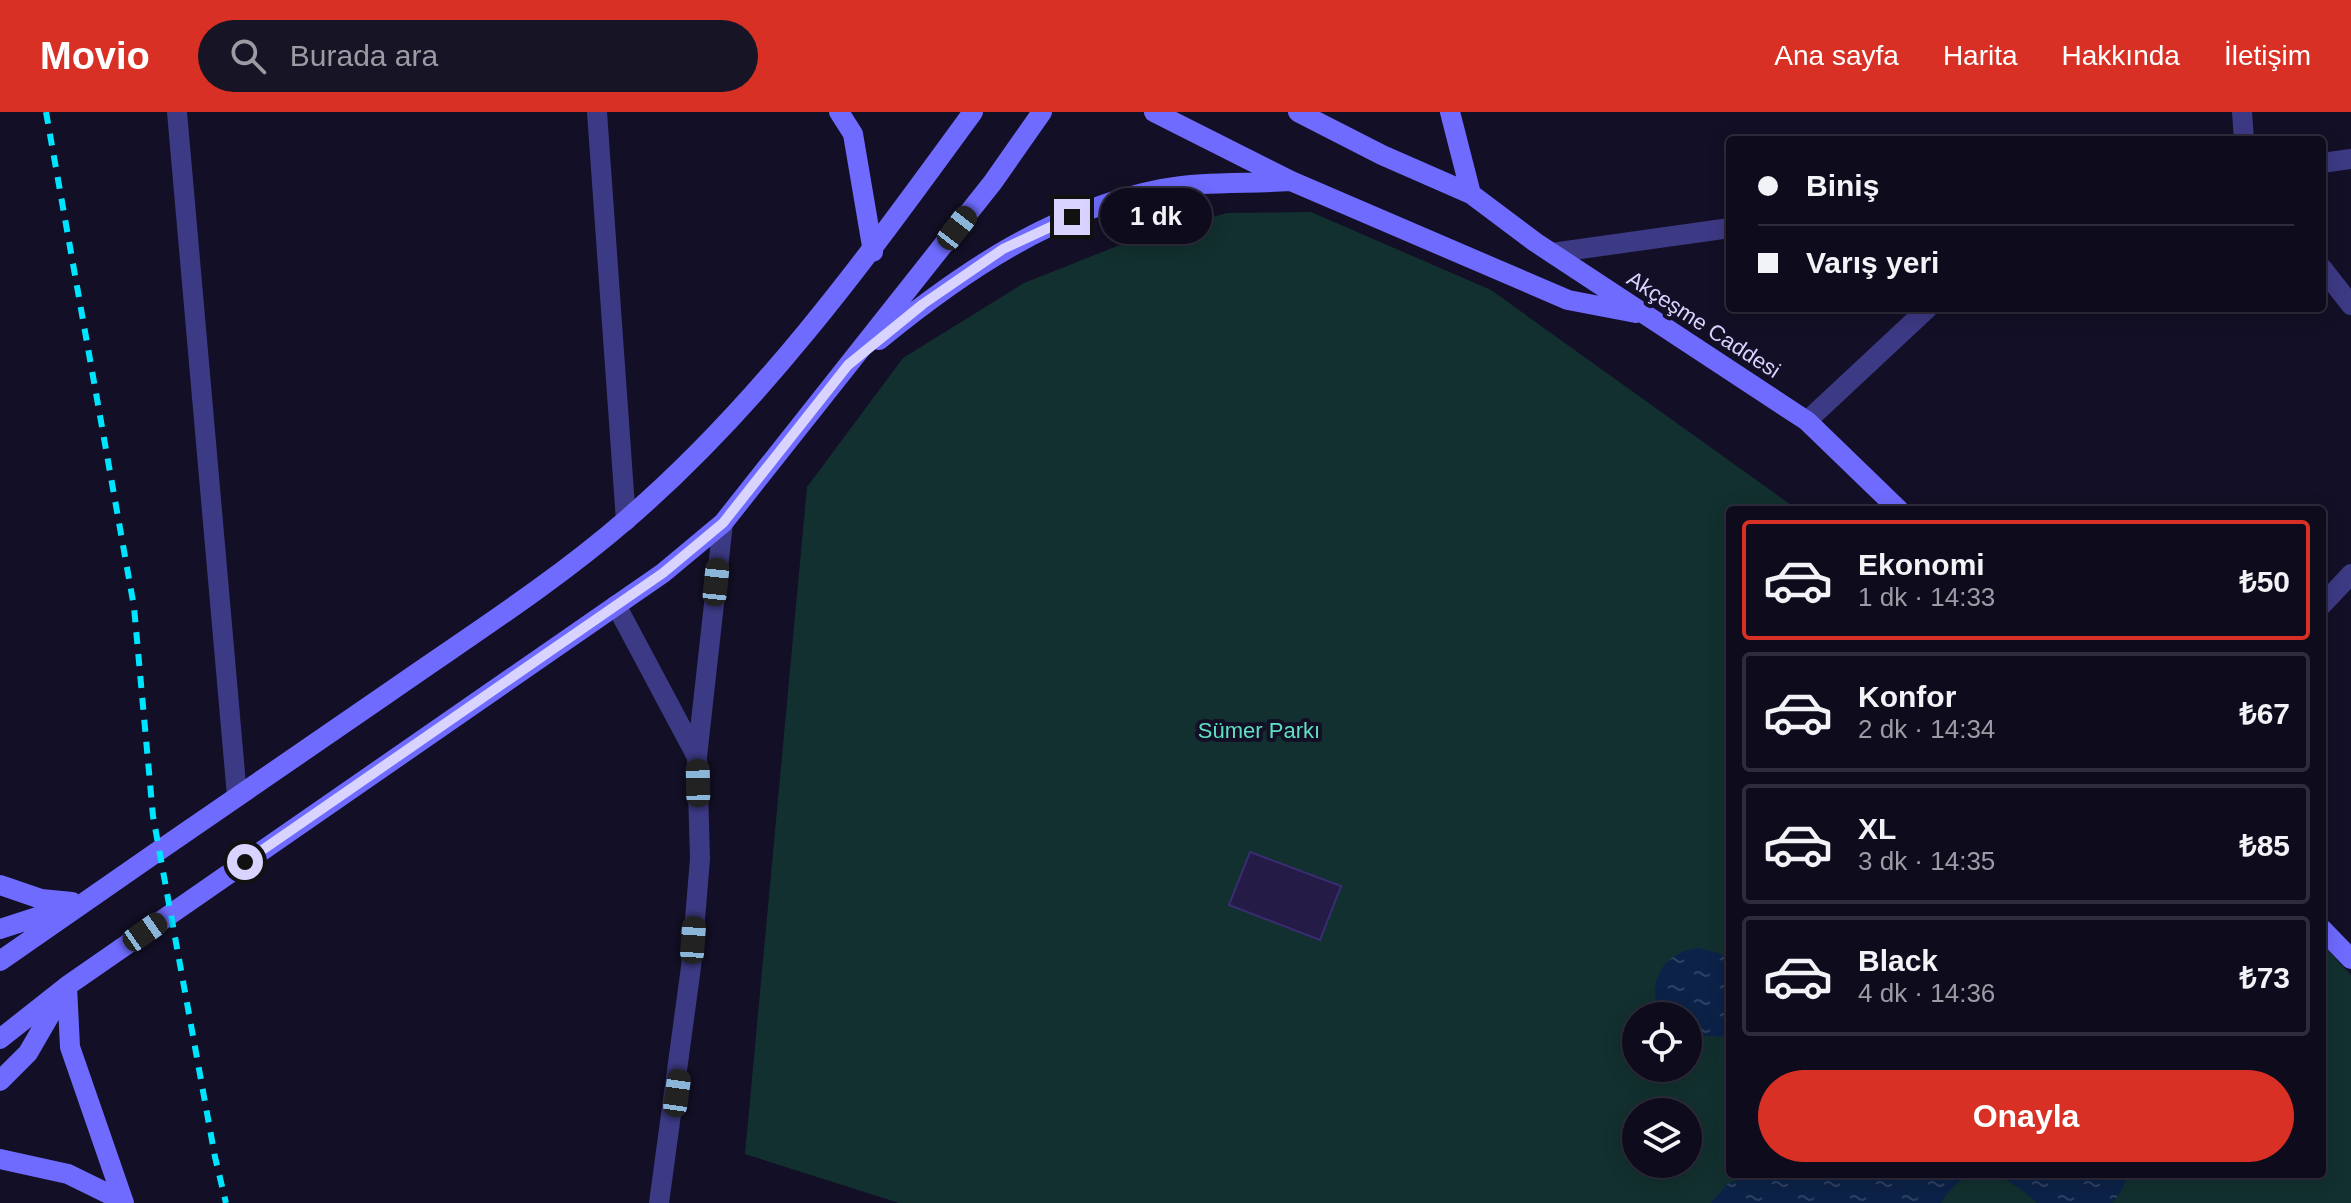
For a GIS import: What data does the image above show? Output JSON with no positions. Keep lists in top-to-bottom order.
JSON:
{
  "streets": {
    "main road": ["Akçeşme Caddesi"]
  },
  "parks": ["Sümer Parkı"],
  "page": {
    "header": "Movio",
    "search": "Burada ara",
    "nav": [
      "Ana sayfa",
      "Harita",
      "Hakkında",
      "İletişim"
    ],
    "banner": ["Biniş", "Varış yeri"],
    "bubble": "1 dk",
    "list": [
      {
        "name": "Ekonomi",
        "note": "1 dk · 14:33",
        "value": "₺50"
      },
      {
        "name": "Konfor",
        "note": "2 dk · 14:34",
        "value": "₺67"
      },
      {
        "name": "XL",
        "note": "3 dk · 14:35",
        "value": "₺85"
      },
      {
        "name": "Black",
        "note": "4 dk · 14:36",
        "value": "₺73"
      }
    ],
    "buttons": "Onayla"
  }
}
